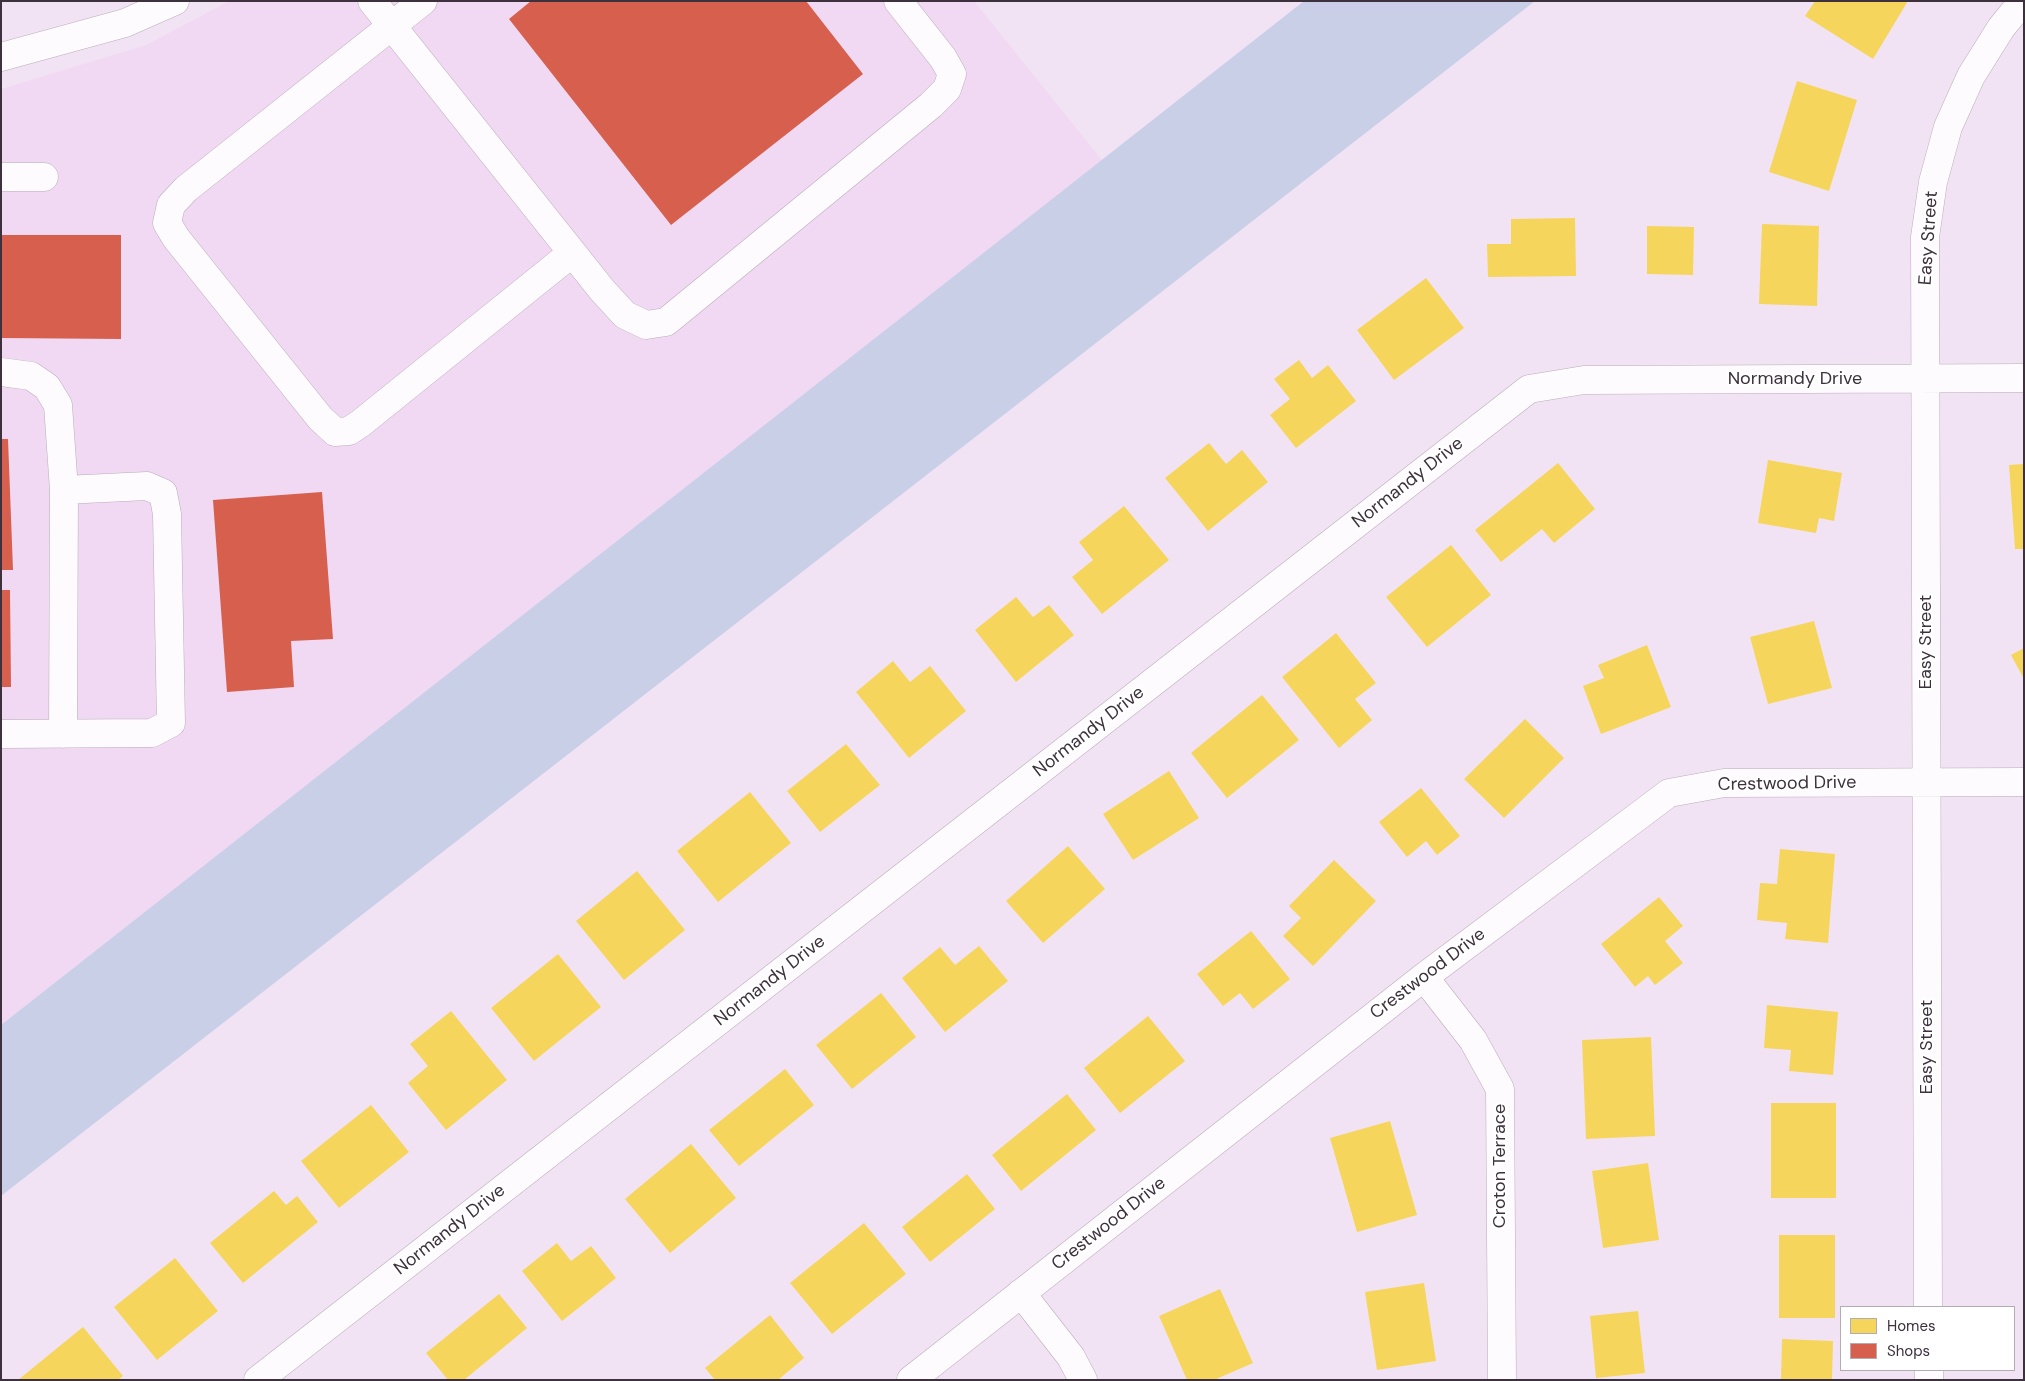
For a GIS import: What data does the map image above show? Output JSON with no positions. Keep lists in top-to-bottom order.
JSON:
{
  "streets": {
    "street": [
      "Easy Street",
      "Normandy Drive",
      "Crestwood Drive",
      "Croton Terrace"
    ]
  },
  "crossings": [
    ["Easy Street", "Normandy Drive"],
    ["Easy Street", "Crestwood Drive"],
    ["Crestwood Drive", "Croton Terrace"]
  ],
  "legend": ["Homes", "Shops"]
}
